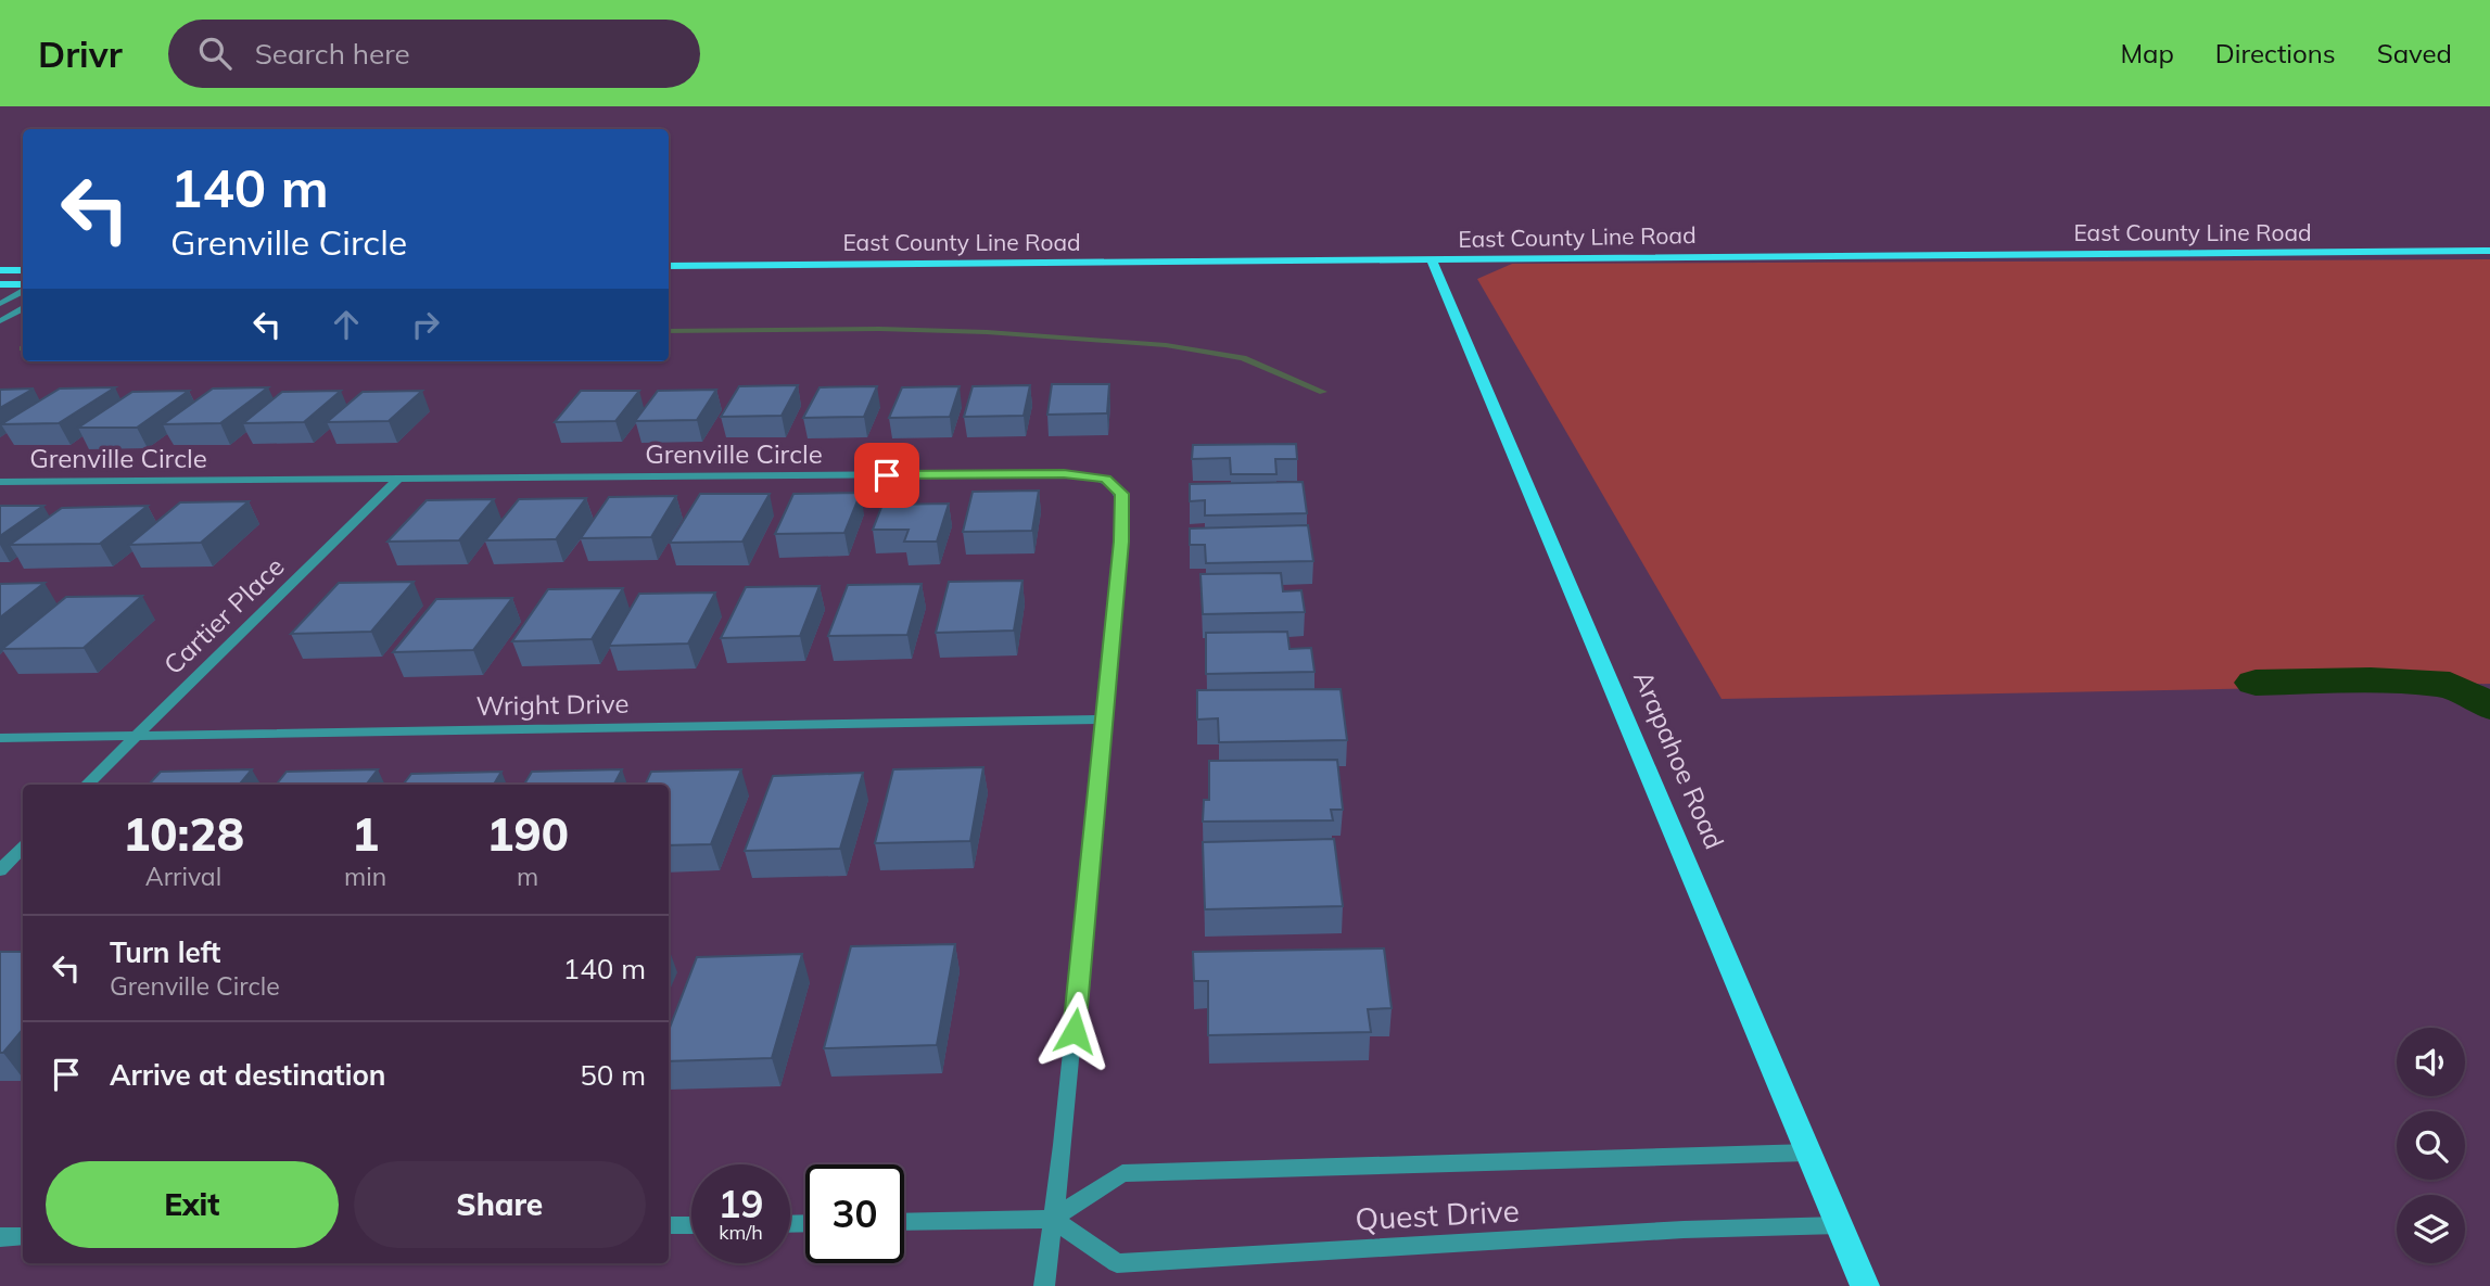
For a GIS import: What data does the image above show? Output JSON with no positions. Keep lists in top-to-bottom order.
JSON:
{
  "streets": {
    "main road": ["East County Line Road", "Arapahoe Road"],
    "street": [
      "Grenville Circle",
      "Cartier Place",
      "Wright Drive",
      "Quest Drive"
    ]
  },
  "crossings": [
    ["East County Line Road", "Arapahoe Road"],
    ["Grenville Circle", "Cartier Place"],
    ["Grenville Circle", "Wright Drive"],
    ["Grenville Circle", "Quest Drive"],
    ["Cartier Place", "Wright Drive"],
    ["Arapahoe Road", "Quest Drive"]
  ],
  "page": {
    "header": "Drivr",
    "search": "Search here",
    "nav": ["Map", "Directions", "Saved"],
    "turn": ["140 m", "Grenville Circle"],
    "eta": [
      "10:28",
      "Arrival",
      "1",
      "min",
      "190",
      "m"
    ],
    "list": [
      {
        "name": "Turn left",
        "note": "Grenville Circle",
        "value": "140 m"
      },
      {
        "name": "Arrive at destination",
        "value": "50 m"
      }
    ],
    "buttons": ["Exit", "Share"],
    "speed": "19 km/h",
    "limit": "30"
  }
}
